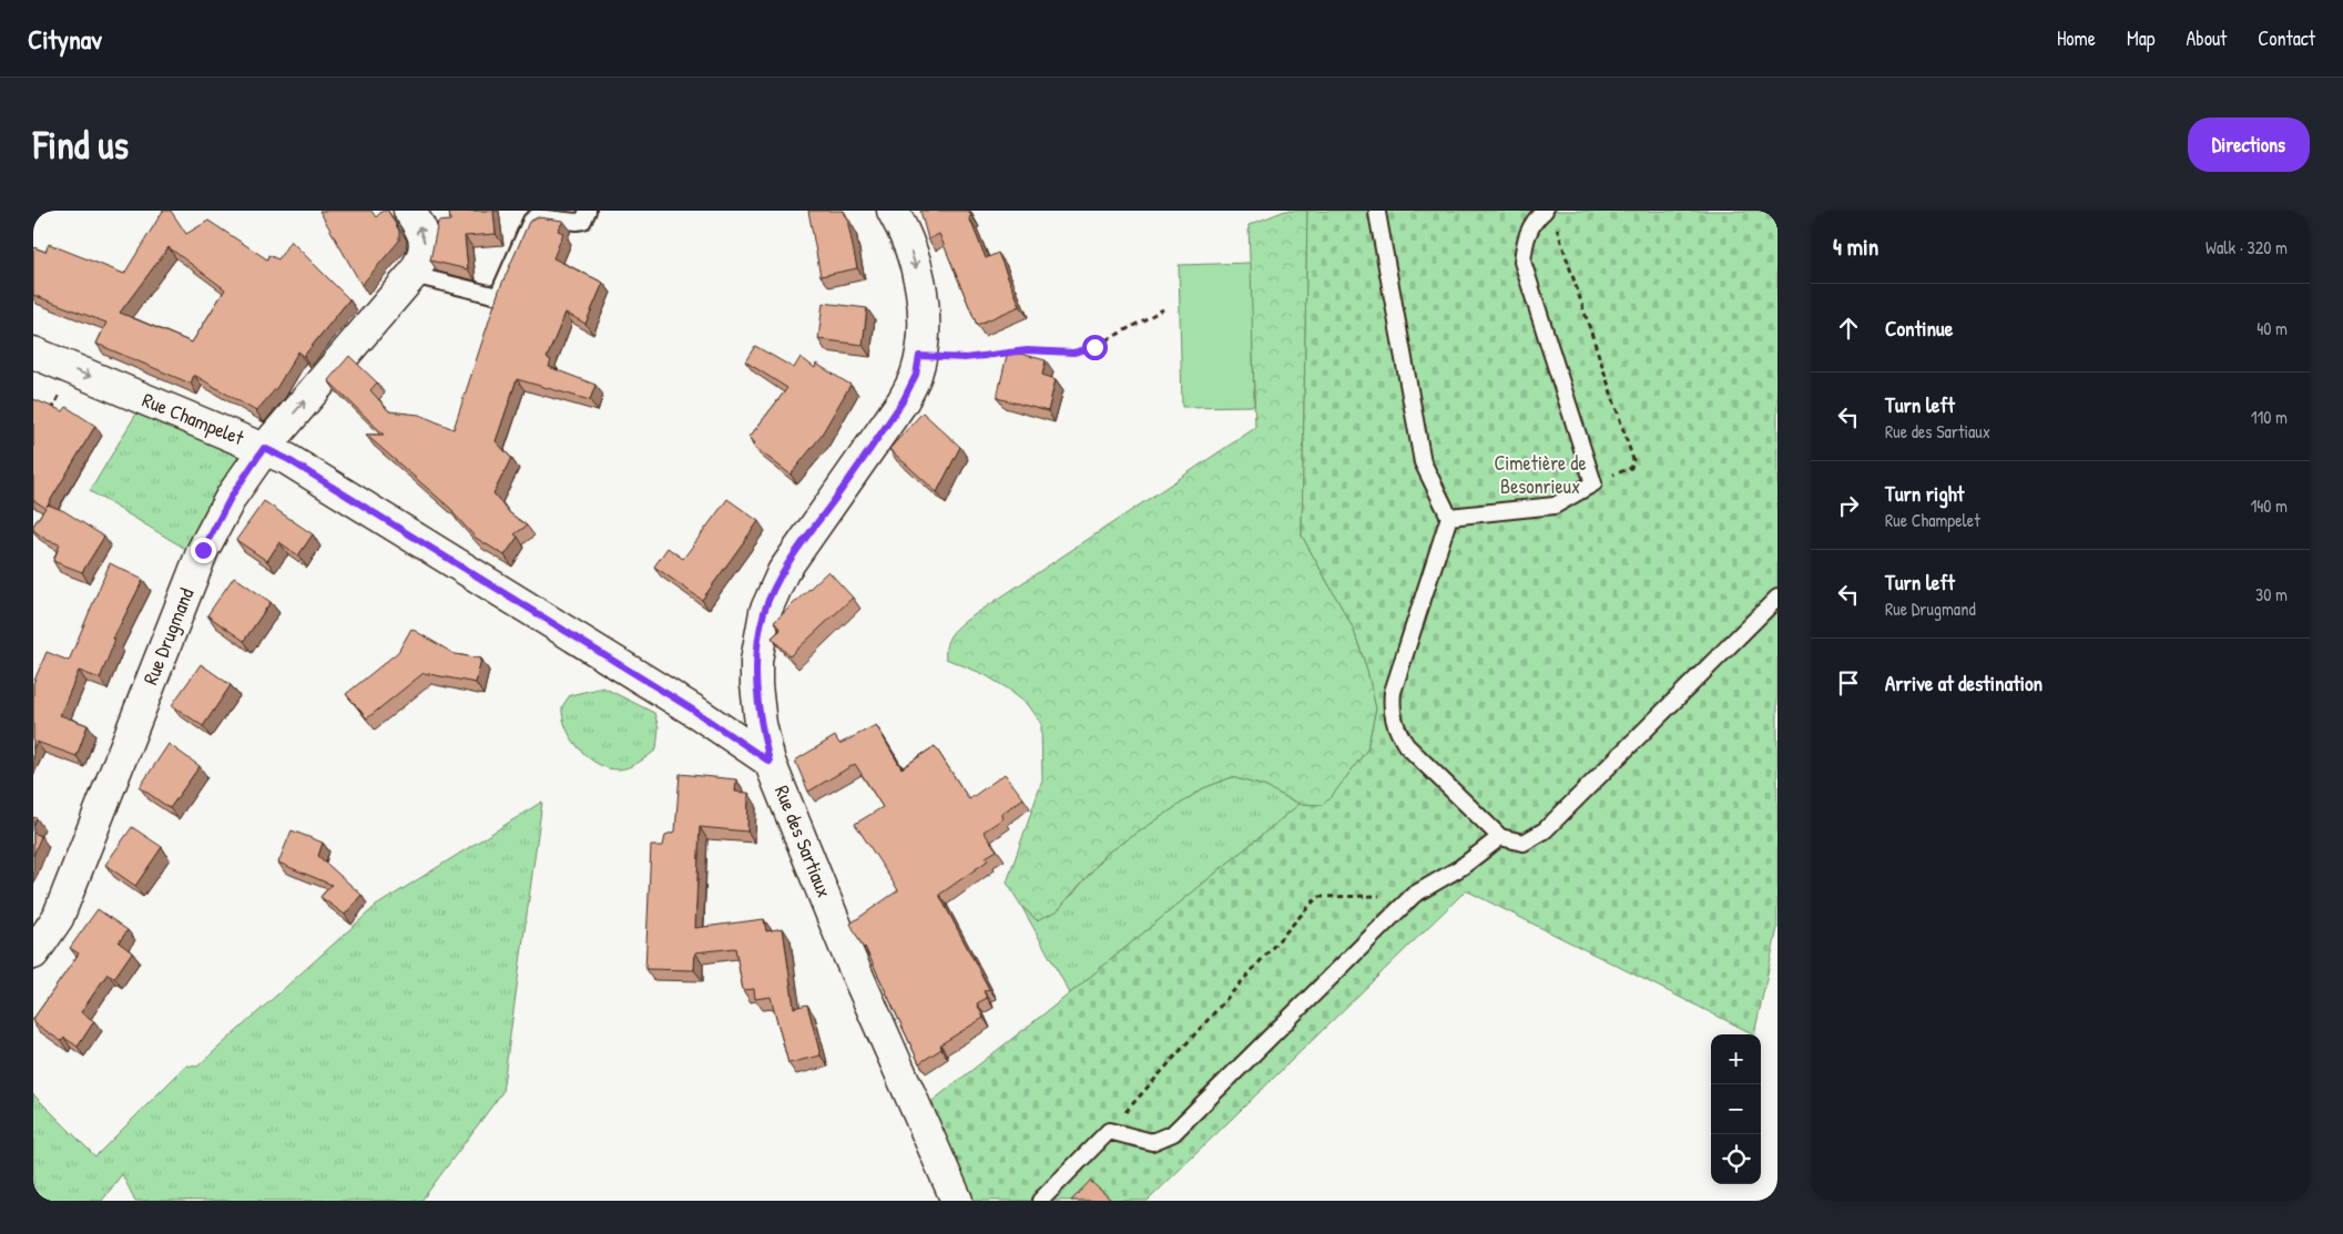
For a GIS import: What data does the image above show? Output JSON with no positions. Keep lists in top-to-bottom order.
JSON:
{
  "streets": {
    "street": ["Rue Champelet", "Rue Drugmand", "Rue des Sartiaux"]
  },
  "crossings": [
    ["Rue Champelet", "Rue Drugmand"],
    ["Rue Champelet", "Rue des Sartiaux"]
  ],
  "parks": ["Cimetière de Besonrieux"],
  "page": {
    "header": "Citynav",
    "nav": [
      "Home",
      "Map",
      "About",
      "Contact"
    ],
    "buttons": "Directions",
    "title": "Find us",
    "heading": ["4 min", "Walk · 320 m"],
    "list": [
      ["Continue", "40 m"],
      ["Turn left", "Rue des Sartiaux", "110 m"],
      ["Turn right", "Rue Champelet", "140 m"],
      ["Turn left", "Rue Drugmand", "30 m"],
      "Arrive at destination"
    ],
    "map_buttons": ["+", "−"]
  }
}
